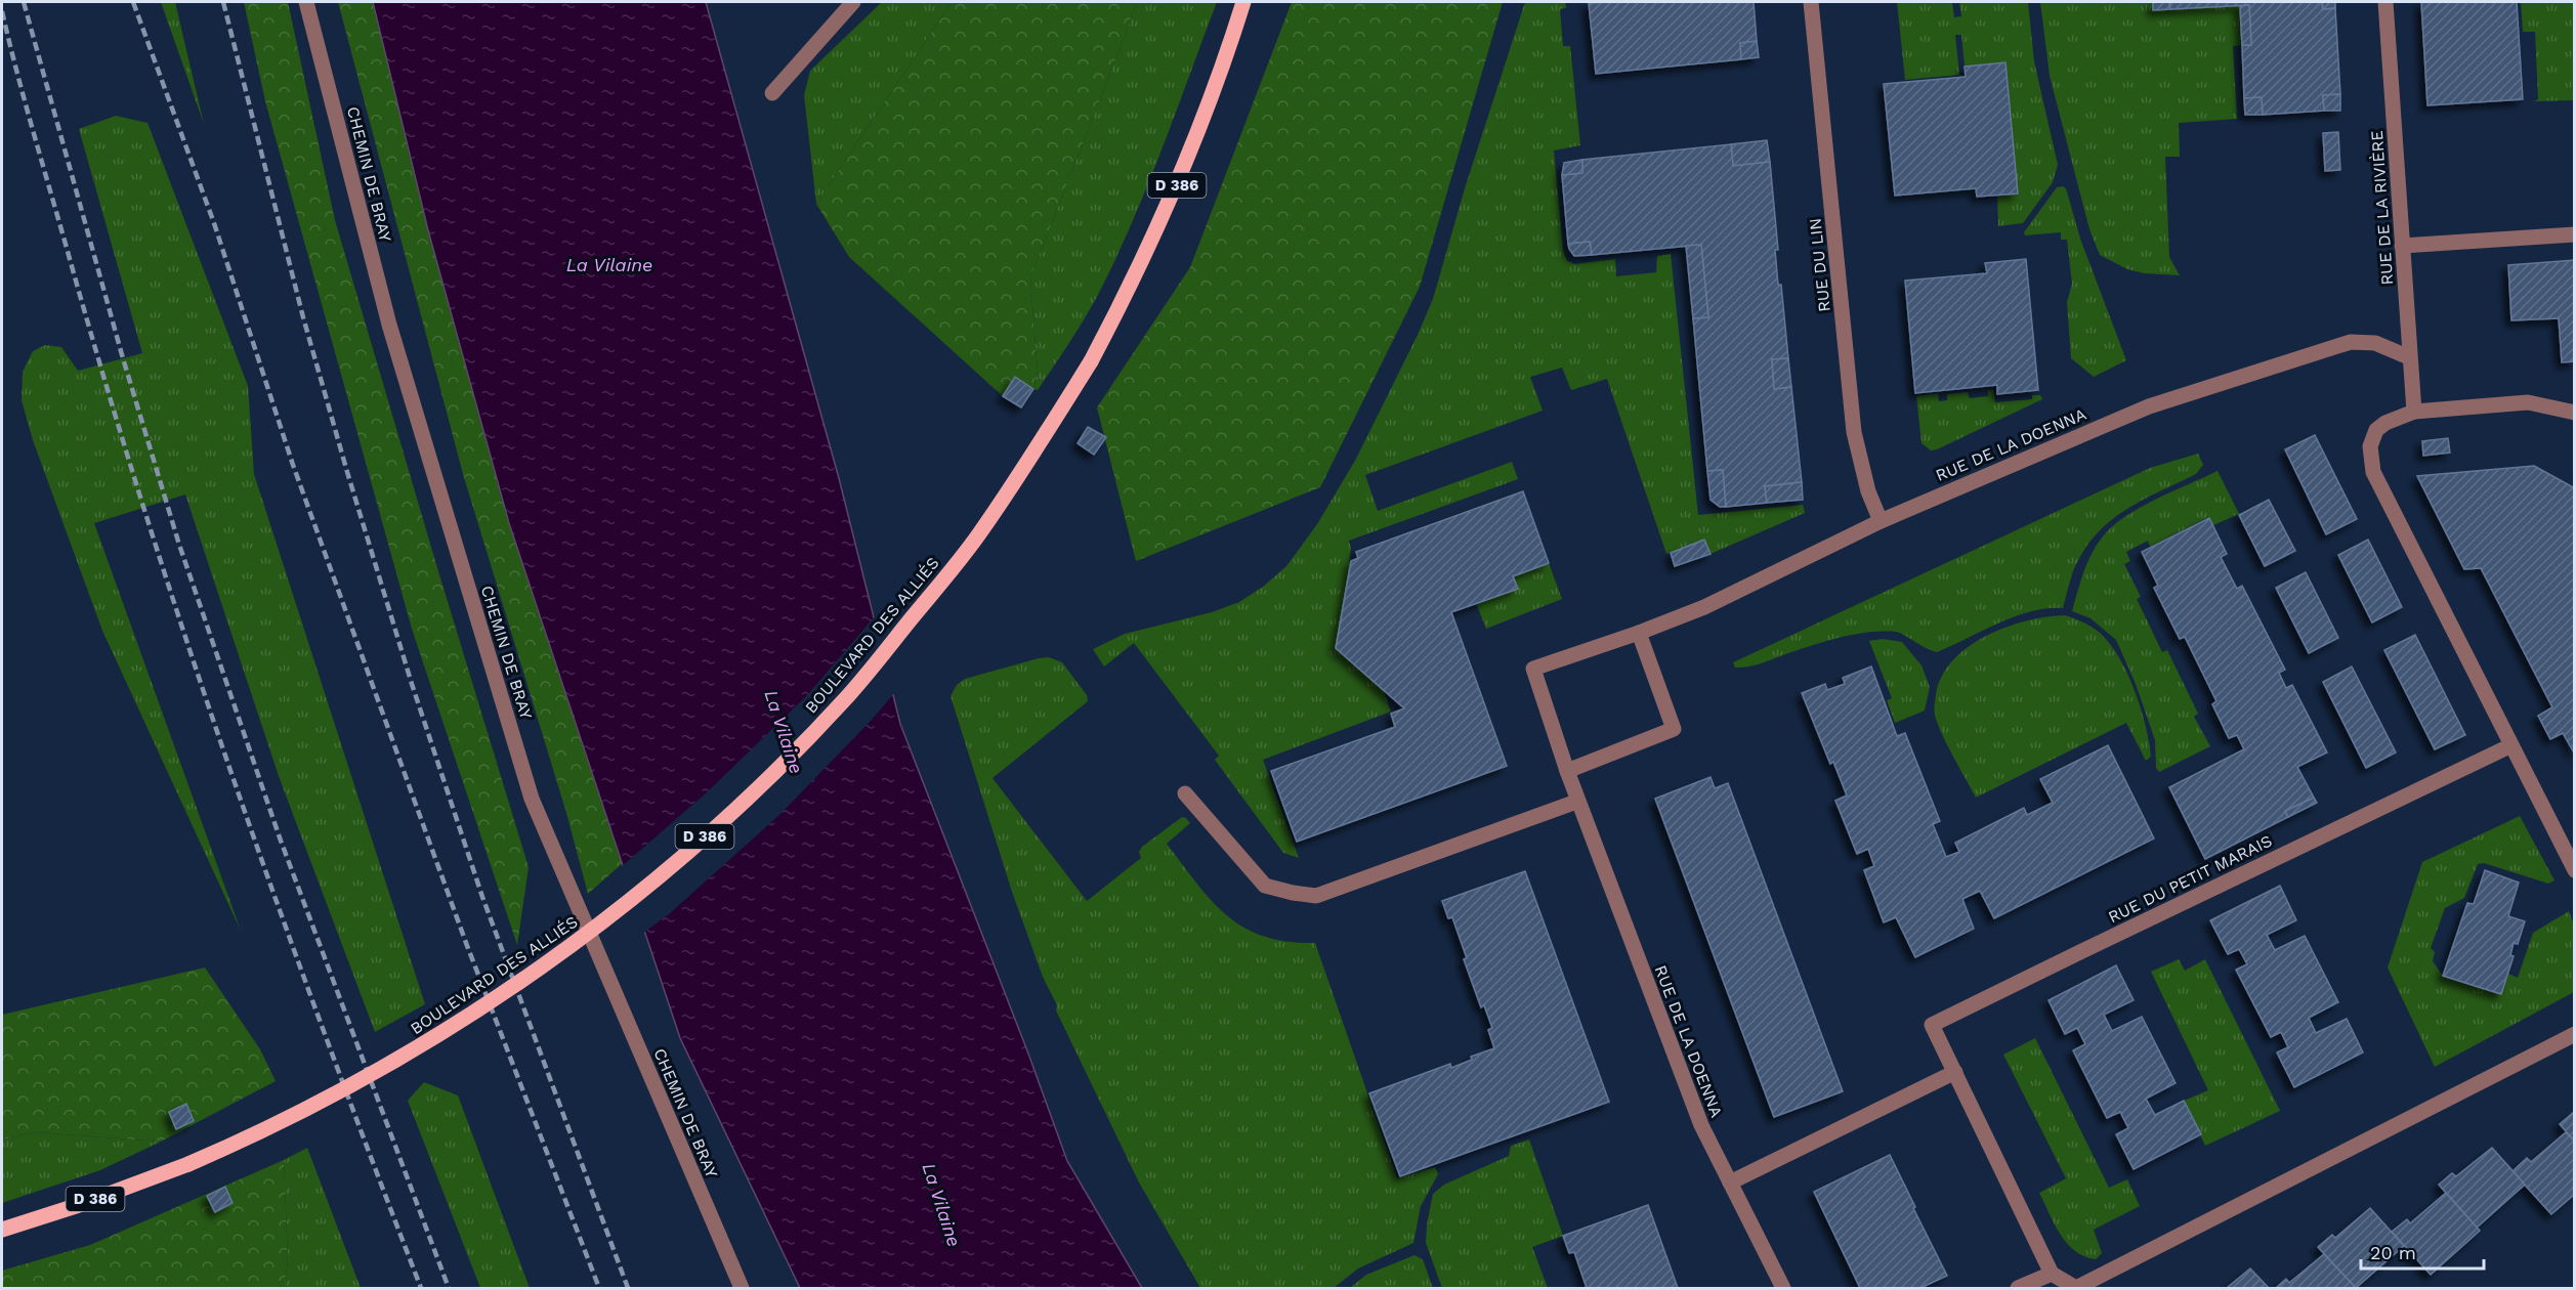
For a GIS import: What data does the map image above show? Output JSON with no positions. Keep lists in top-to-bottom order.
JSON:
{
  "streets": {
    "main road": ["D 386", "BOULEVARD DES ALLIÉS"],
    "street": [
      "CHEMIN DE BRAY",
      "RUE DE LA RIVIÈRE",
      "RUE DU LIN",
      "RUE DE LA DOENNA",
      "RUE DU PETIT MARAIS"
    ]
  },
  "crossings": [
    ["RUE DE LA RIVIÈRE", "RUE DE LA DOENNA"],
    ["RUE DU LIN", "RUE DE LA DOENNA"]
  ],
  "water": ["La Vilaine"],
  "scale_bar": "20 m"
}
